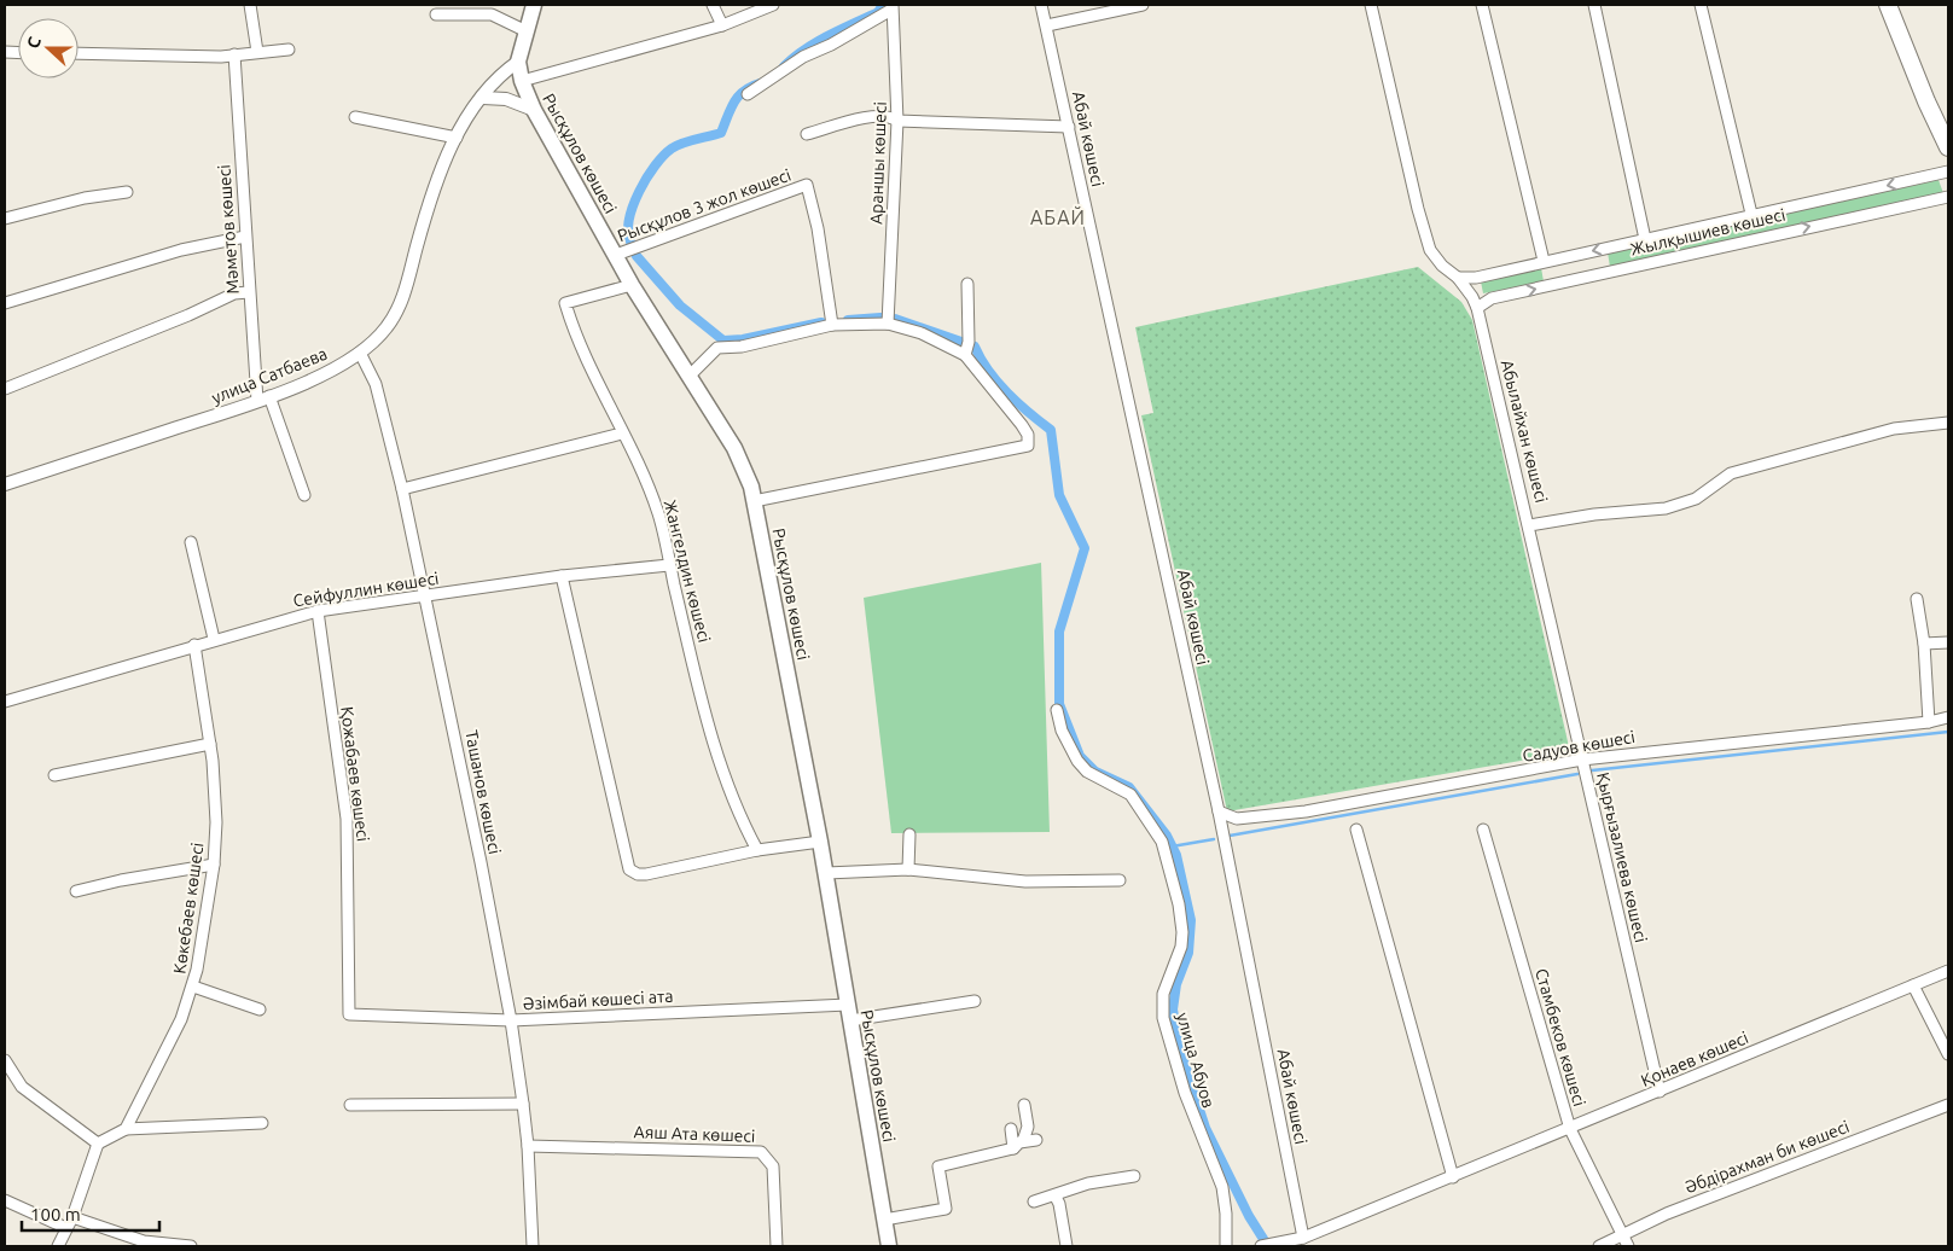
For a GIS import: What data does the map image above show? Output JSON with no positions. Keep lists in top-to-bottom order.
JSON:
{
  "streets": {
    "main road": ["Рысқұлов көшесі"],
    "street": [
      "Абай көшесі",
      "Араншы көшесі",
      "Рысқұлов 3 жол көшесі",
      "Мәметов көшесі",
      "Жылқышиев көшесі",
      "улица Сатбаева",
      "Абылайхан көшесі",
      "Жангелдин көшесі",
      "Сейфуллин көшесі",
      "Садуов көшесі",
      "Қожабаев көшесі",
      "Ташанов көшесі",
      "Қырғызалиева көшесі",
      "Көкебаев көшесі",
      "Әзімбай көшесі ата",
      "Стамбеков көшесі",
      "Қонаев көшесі",
      "улица Абуов",
      "Аяш Ата көшесі",
      "Әбдірахман би көшесі"
    ]
  },
  "crossings": [
    ["Абай көшесі", "Садуов көшесі"],
    ["Абай көшесі", "Қонаев көшесі"],
    ["Рысқұлов көшесі", "Рысқұлов 3 жол көшесі"],
    ["Рысқұлов көшесі", "улица Сатбаева"],
    ["Рысқұлов көшесі", "Жангелдин көшесі"],
    ["Рысқұлов көшесі", "Әзімбай көшесі ата"],
    ["Мәметов көшесі", "улица Сатбаева"],
    ["Жылқышиев көшесі", "Абылайхан көшесі"],
    ["улица Сатбаева", "Ташанов көшесі"],
    ["Абылайхан көшесі", "Қырғызалиева көшесі"],
    ["Жангелдин көшесі", "Сейфуллин көшесі"],
    ["Сейфуллин көшесі", "Қожабаев көшесі"],
    ["Сейфуллин көшесі", "Ташанов көшесі"],
    ["Сейфуллин көшесі", "Көкебаев көшесі"],
    ["Садуов көшесі", "Қырғызалиева көшесі"],
    ["Қожабаев көшесі", "Әзімбай көшесі ата"],
    ["Ташанов көшесі", "Әзімбай көшесі ата"],
    ["Ташанов көшесі", "Аяш Ата көшесі"],
    ["Қырғызалиева көшесі", "Қонаев көшесі"],
    ["Стамбеков көшесі", "Қонаев көшесі"],
    ["Стамбеков көшесі", "Әбдірахман би көшесі"]
  ],
  "districts": ["АБАЙ"],
  "scale_bar": "100 m",
  "north": "left"
}
